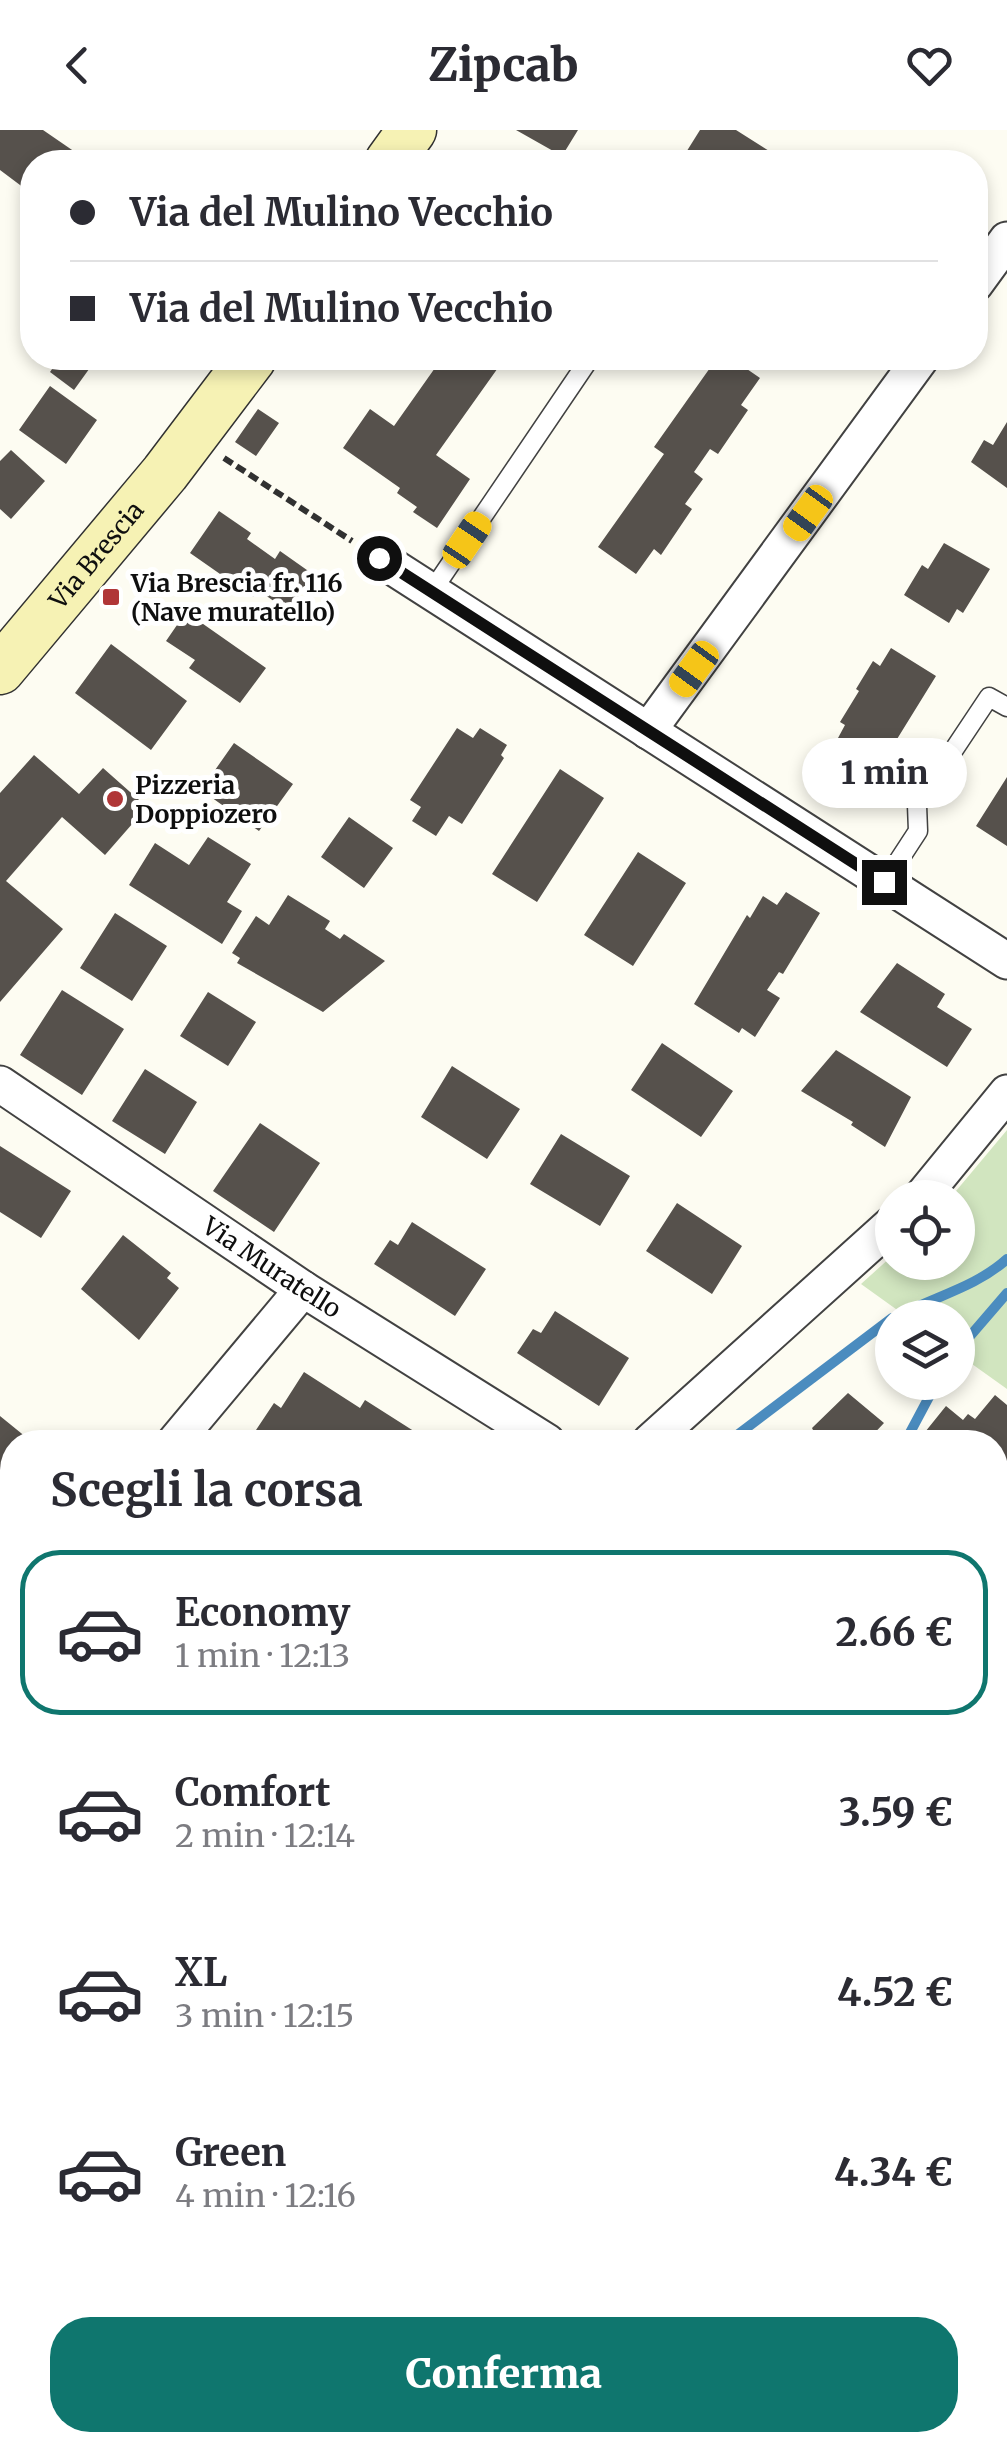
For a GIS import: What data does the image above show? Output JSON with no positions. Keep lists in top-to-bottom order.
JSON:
{
  "streets": {
    "main road": ["Via Brescia"],
    "street": ["Via Muratello"]
  },
  "places": {
    "transit": ["Via Brescia fr. 116 (Nave muratello)"],
    "other": ["Pizzeria Doppiozero"]
  },
  "page": {
    "header": "Zipcab",
    "banner": ["Via del Mulino Vecchio", "Via del Mulino Vecchio"],
    "bubble": "1 min",
    "heading": "Scegli la corsa",
    "list": [
      {
        "name": "Economy",
        "note": "1 min · 12:13",
        "value": "2.66 €"
      },
      {
        "name": "Comfort",
        "note": "2 min · 12:14",
        "value": "3.59 €"
      },
      {
        "name": "XL",
        "note": "3 min · 12:15",
        "value": "4.52 €"
      },
      {
        "name": "Green",
        "note": "4 min · 12:16",
        "value": "4.34 €"
      }
    ],
    "buttons": "Conferma"
  }
}
